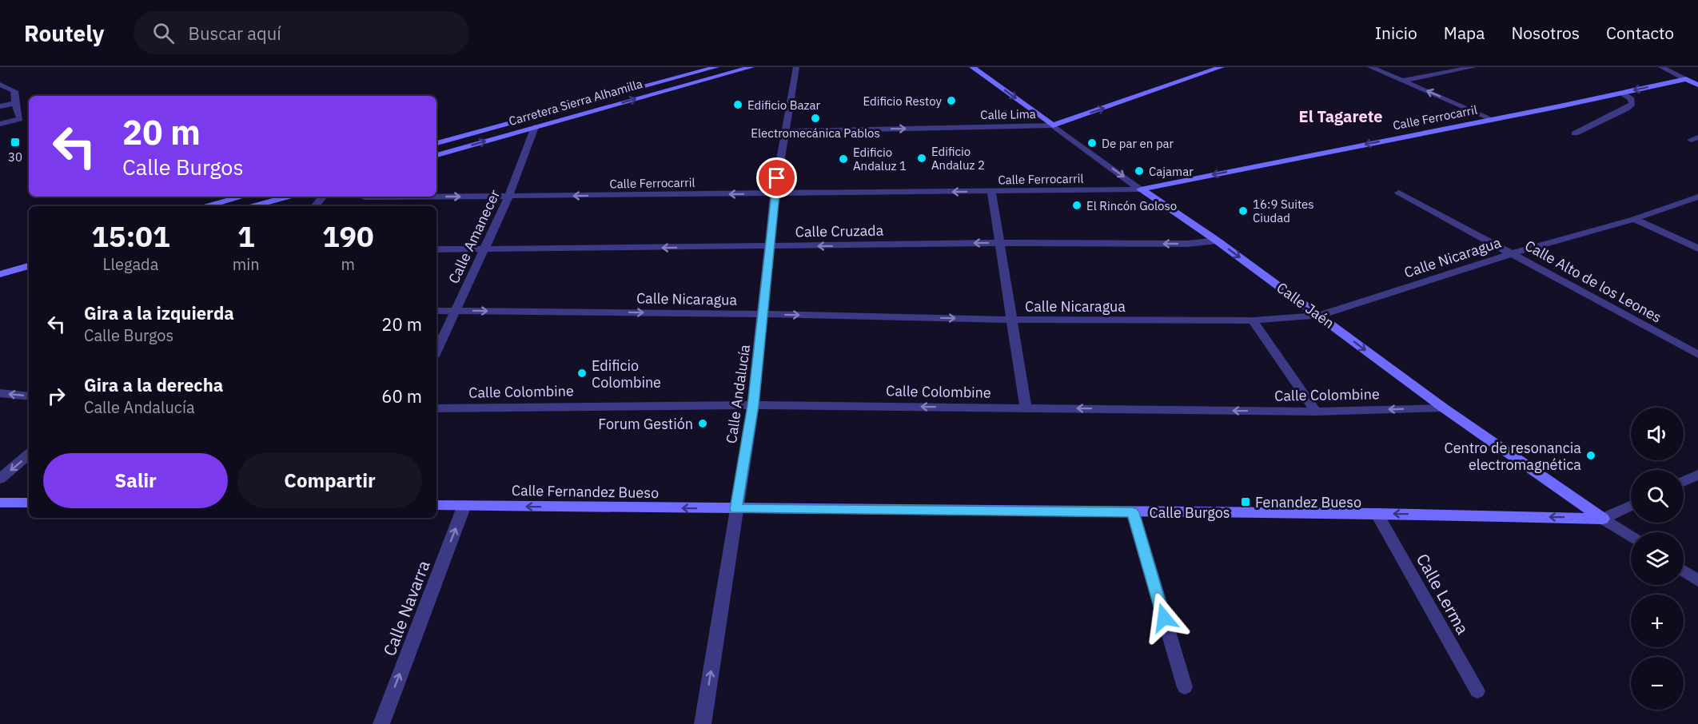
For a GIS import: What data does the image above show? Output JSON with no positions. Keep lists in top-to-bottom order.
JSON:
{
  "streets": {
    "main road": [
      "Carretera Sierra Alhamilla",
      "Calle Lima",
      "Calle Ferrocarril",
      "Calle Jaén",
      "Calle Fernandez Bueso",
      "Calle Burgos"
    ],
    "street": [
      "Calle Cruzada",
      "Calle Amanecer",
      "Calle Nicaragua",
      "Calle Alto de los Leones",
      "Calle Colombine",
      "Calle Andalucía",
      "Calle Lerma",
      "Calle Navarra"
    ]
  },
  "crossings": [
    ["Carretera Sierra Alhamilla", "Calle Amanecer"],
    ["Calle Lima", "Calle Jaén"],
    ["Calle Lima", "Calle Andalucía"],
    ["Calle Ferrocarril", "Calle Amanecer"],
    ["Calle Ferrocarril", "Calle Jaén"],
    ["Calle Ferrocarril", "Calle Andalucía"],
    ["Calle Cruzada", "Calle Amanecer"],
    ["Calle Cruzada", "Calle Jaén"],
    ["Calle Cruzada", "Calle Andalucía"],
    ["Calle Amanecer", "Calle Nicaragua"],
    ["Calle Nicaragua", "Calle Alto de los Leones"],
    ["Calle Nicaragua", "Calle Jaén"],
    ["Calle Nicaragua", "Calle Andalucía"],
    ["Calle Jaén", "Calle Colombine"],
    ["Calle Jaén", "Calle Burgos"],
    ["Calle Colombine", "Calle Andalucía"],
    ["Calle Andalucía", "Calle Fernandez Bueso"],
    ["Calle Andalucía", "Calle Burgos"],
    ["Calle Fernandez Bueso", "Calle Burgos"],
    ["Calle Fernandez Bueso", "Calle Navarra"],
    ["Calle Burgos", "Calle Lerma"]
  ],
  "one_way": [
    "Calle Lima",
    "Calle Cruzada",
    "Calle Nicaragua",
    "Calle Jaén",
    "Calle Colombine",
    "Calle Fernandez Bueso",
    "Calle Navarra"
  ],
  "districts": ["El Tagarete"],
  "places": {
    "other": [
      "Edificio Restoy",
      "Edificio Bazar",
      "Electromecánica Pablos",
      "De par en par",
      "Edificio Andaluz 2",
      "Edificio Andaluz 1",
      "Cajamar",
      "El Rincón Goloso",
      "16:9 Suites Ciudad",
      "Edificio Colombine",
      "Forum Gestión",
      "Centro de resonancia electromagnética"
    ],
    "transit": ["30", "Fenandez Bueso"]
  },
  "page": {
    "header": "Routely",
    "search": "Buscar aquí",
    "nav": [
      "Inicio",
      "Mapa",
      "Nosotros",
      "Contacto"
    ],
    "turn": ["20 m", "Calle Burgos"],
    "eta": [
      "15:01",
      "Llegada",
      "1",
      "min",
      "190",
      "m"
    ],
    "list": [
      {
        "name": "Gira a la izquierda",
        "note": "Calle Burgos",
        "value": "20 m"
      },
      {
        "name": "Gira a la derecha",
        "note": "Calle Andalucía",
        "value": "60 m"
      }
    ],
    "map_buttons": ["+", "−"],
    "buttons": ["Salir", "Compartir"]
  }
}
